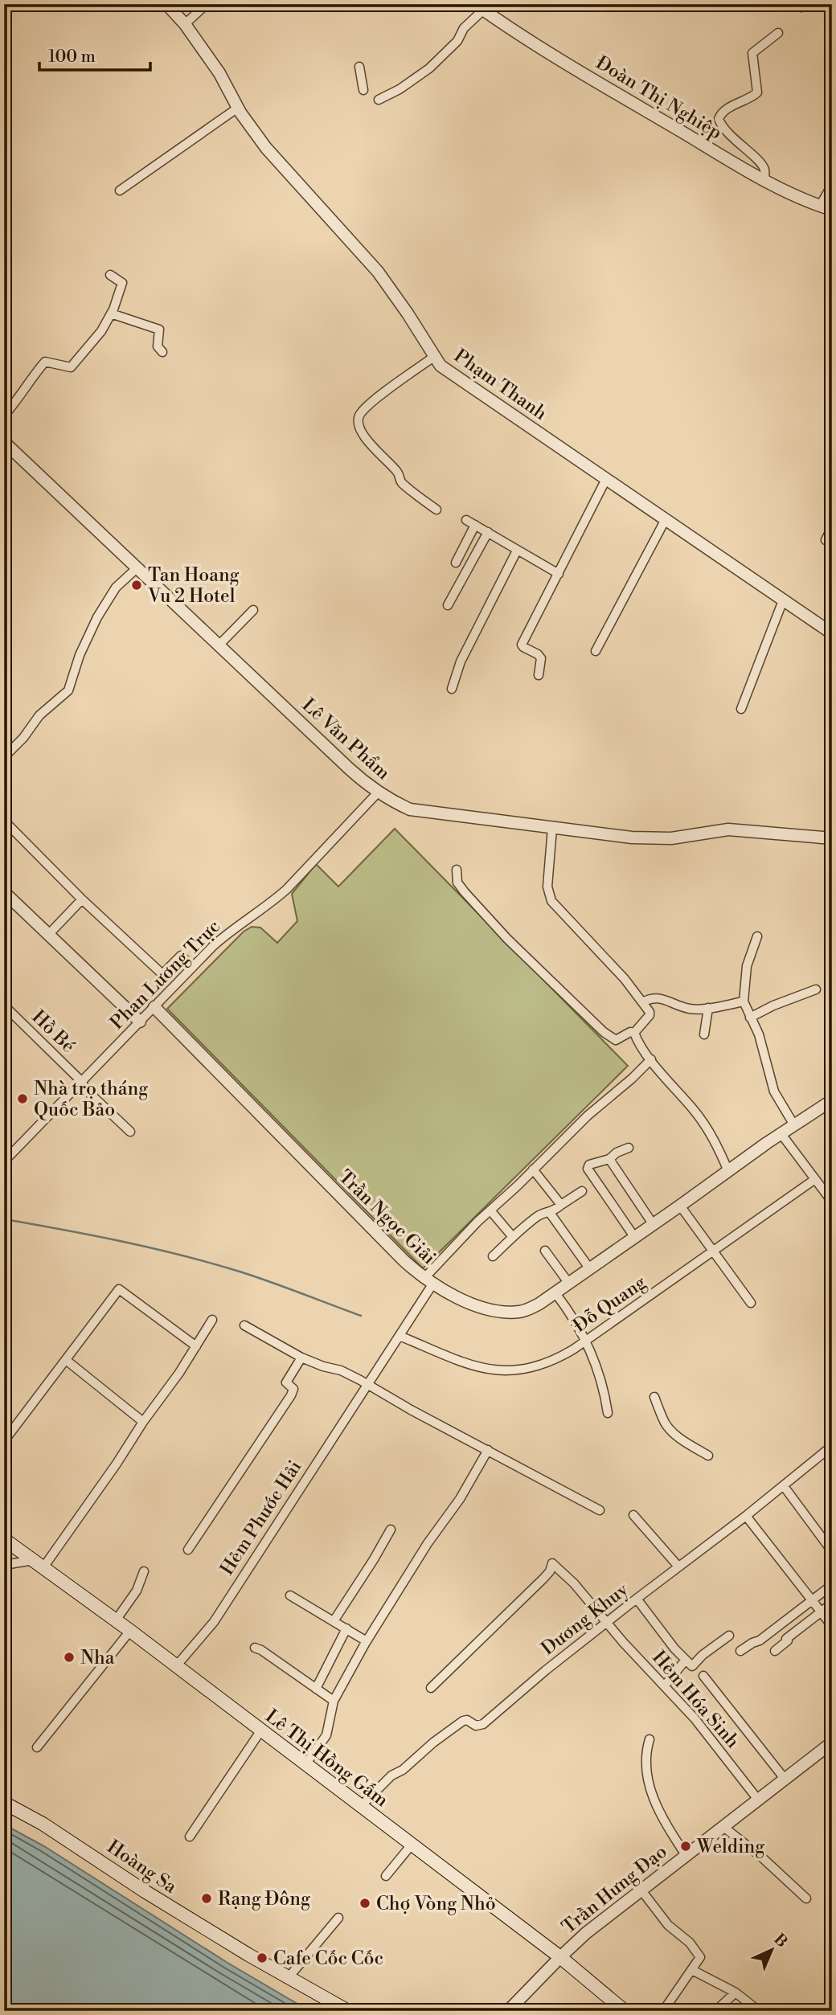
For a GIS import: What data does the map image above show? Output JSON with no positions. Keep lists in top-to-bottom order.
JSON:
{
  "streets": {
    "main road": ["Lê Thị Hồng Gấm", "Hoàng Sa"],
    "street": [
      "Đoàn Thị Nghiệp",
      "Phạm Thanh",
      "Lê Văn Phẩm",
      "Phan Lương Trực",
      "Hồ Bé",
      "Trần Ngọc Giải",
      "Đỗ Quang",
      "Hẻm Phước Hải",
      "Dương Khuy",
      "Hẻm Hóa Sinh",
      "Trần Hưng Đạo"
    ]
  },
  "crossings": [
    ["Lê Văn Phẩm", "Phan Lương Trực"],
    ["Phan Lương Trực", "Hồ Bé"],
    ["Phan Lương Trực", "Trần Ngọc Giải"],
    ["Trần Ngọc Giải", "Hẻm Phước Hải"],
    ["Đỗ Quang", "Hẻm Phước Hải"],
    ["Hẻm Phước Hải", "Lê Thị Hồng Gấm"],
    ["Dương Khuy", "Hẻm Hóa Sinh"],
    ["Dương Khuy", "Lê Thị Hồng Gấm"],
    ["Hẻm Hóa Sinh", "Trần Hưng Đạo"],
    ["Lê Thị Hồng Gấm", "Trần Hưng Đạo"]
  ],
  "places": [
    "Tan Hoang Vu 2 Hotel",
    "Nhà trọ tháng Quốc Bảo",
    "Nha",
    "Welding",
    "Rạng Đông",
    "Chợ Vòng Nhỏ",
    "Cafe Cốc Cốc"
  ],
  "scale_bar": "100 m",
  "north": "top right"
}
